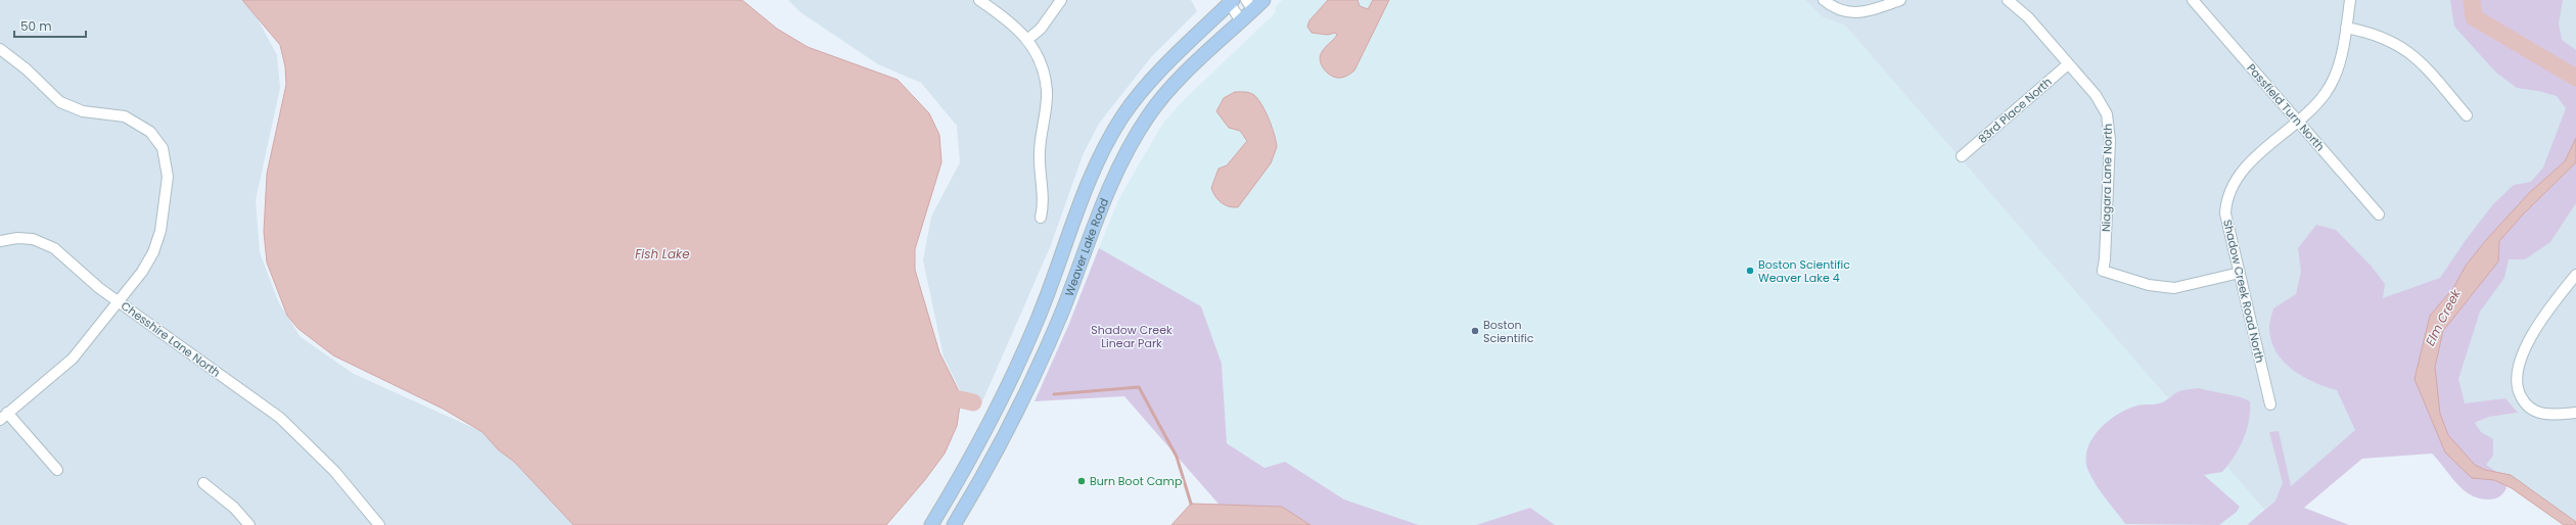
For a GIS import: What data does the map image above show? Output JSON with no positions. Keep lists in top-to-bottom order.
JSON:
{
  "streets": {
    "main road": ["Weaver Lake Road"],
    "street": [
      "Passfield Turn North",
      "83rd Place North",
      "Niagara Lane North",
      "Shadow Creek Road North",
      "Chesshire Lane North"
    ]
  },
  "crossings": [
    ["Passfield Turn North", "Shadow Creek Road North"],
    ["83rd Place North", "Niagara Lane North"],
    ["Niagara Lane North", "Shadow Creek Road North"]
  ],
  "water": ["Fish Lake", "Elm Creek"],
  "parks": ["Shadow Creek Linear Park"],
  "places": ["Boston Scientific Weaver Lake 4", "Boston Scientific", "Burn Boot Camp"],
  "scale_bar": "50 m"
}
